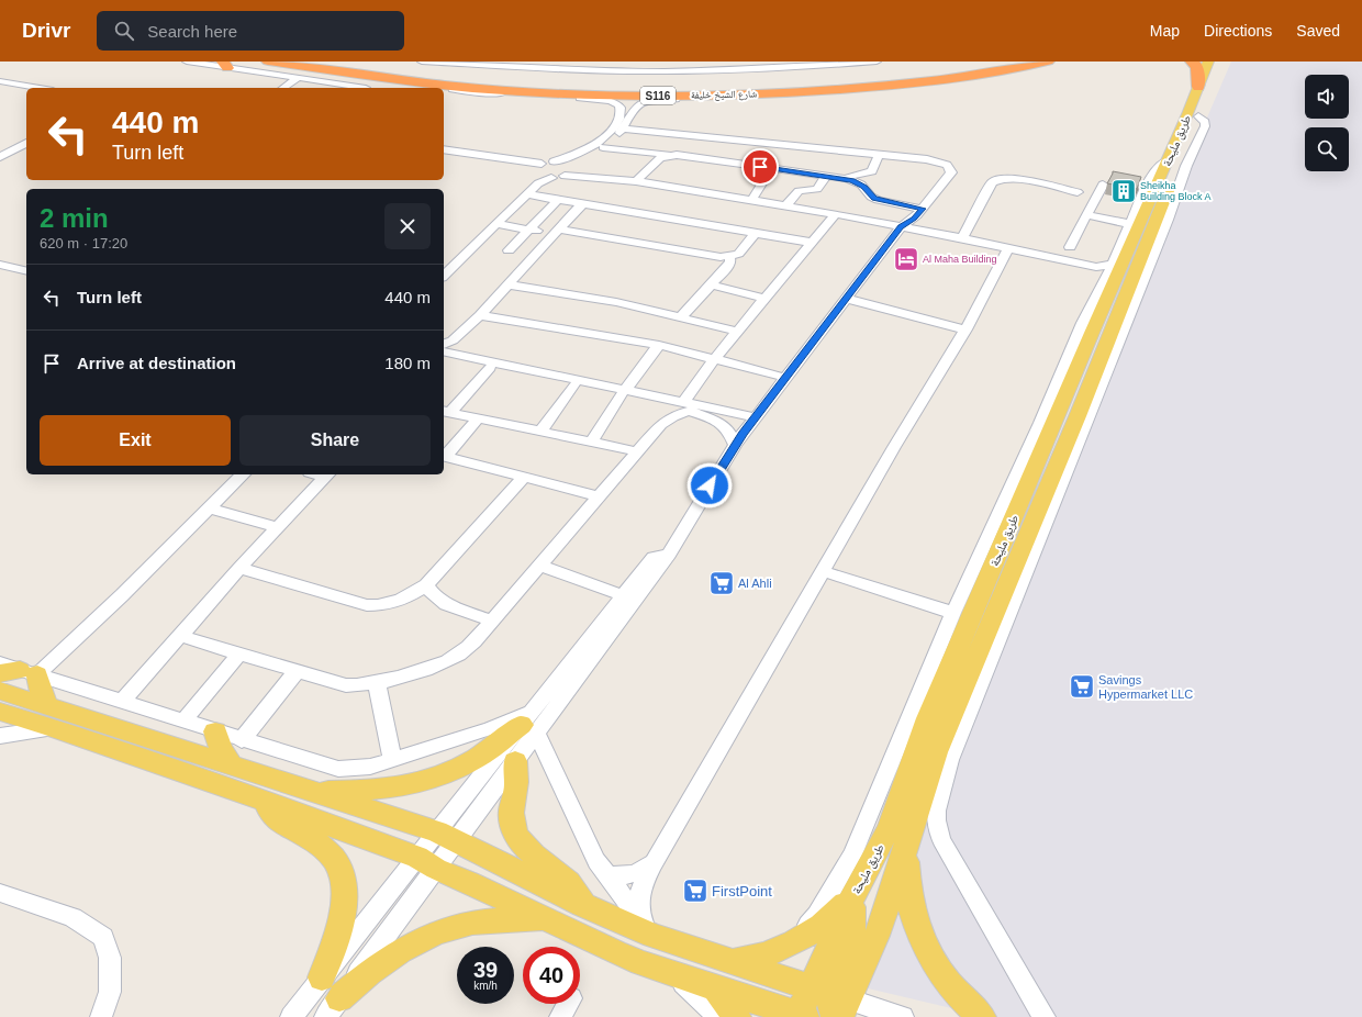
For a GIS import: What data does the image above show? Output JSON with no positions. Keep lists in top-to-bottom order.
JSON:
{
  "streets": {
    "highway": ["شارع الشيخ خليفة", "S116"],
    "main road": ["طريق مليحة"]
  },
  "places": {
    "building": ["Sheikha Building Block A"],
    "hotel": ["Al Maha Building"],
    "supermarket": ["Al Ahli", "Savings Hypermarket LLC", "FirstPoint"]
  },
  "page": {
    "header": "Drivr",
    "search": "Search here",
    "nav": ["Map", "Directions", "Saved"],
    "turn": ["440 m", "Turn left"],
    "heading": ["2 min", "620 m · 17:20"],
    "list": [
      {
        "name": "Turn left",
        "value": "440 m"
      },
      {
        "name": "Arrive at destination",
        "value": "180 m"
      }
    ],
    "buttons": ["Exit", "Share"],
    "speed": "39 km/h",
    "limit": "40"
  }
}
